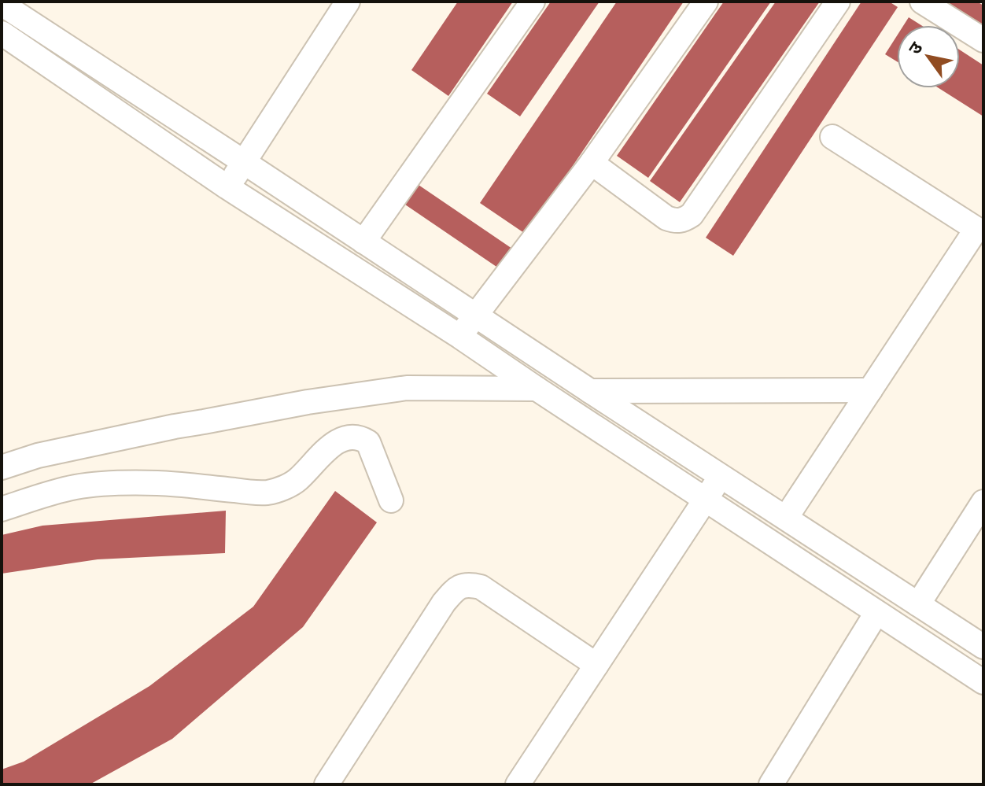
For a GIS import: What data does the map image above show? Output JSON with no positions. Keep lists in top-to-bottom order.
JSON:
{
  "north": "top left"
}
